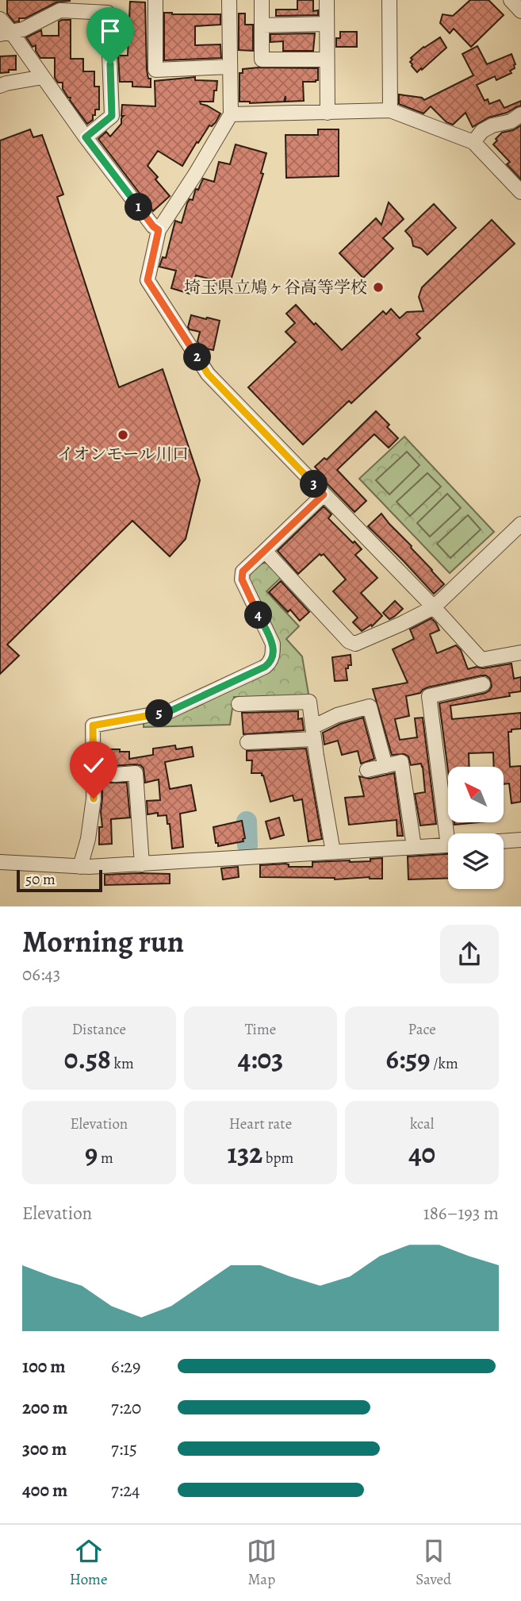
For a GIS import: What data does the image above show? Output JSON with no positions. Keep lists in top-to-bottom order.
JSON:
{
  "places": ["埼玉県立鳩ヶ谷高等学校", "イオンモール川口"],
  "scale_bar": "50 m",
  "north": "top left",
  "page": {
    "pins": [
      "1",
      "2",
      "3",
      "4",
      "5"
    ],
    "scale": "50 m",
    "heading": ["Morning run", "06:43"],
    "stats": [
      ["Distance", "0.58 km"],
      ["Time", "4:03"],
      ["Pace", "6:59 /km"],
      ["Elevation", "9 m"],
      ["Heart rate", "132 bpm"],
      ["kcal", "40"]
    ],
    "chart": ["Elevation", "186–193 m"],
    "list": [
      {
        "name": "100 m",
        "note": "6:29"
      },
      {
        "name": "200 m",
        "note": "7:20"
      },
      {
        "name": "300 m",
        "note": "7:15"
      },
      {
        "name": "400 m",
        "note": "7:24"
      }
    ],
    "tabs": ["Home", "Map", "Saved"]
  }
}
